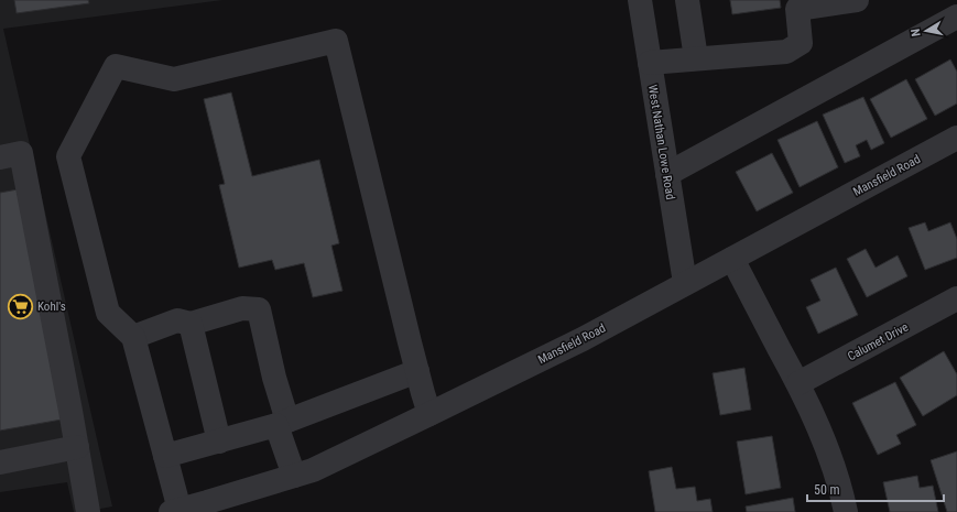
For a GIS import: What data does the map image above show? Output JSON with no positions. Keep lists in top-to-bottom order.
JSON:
{
  "streets": {
    "street": ["West Nathan Lowe Road", "Mansfield Road", "Calumet Drive"]
  },
  "crossings": [
    ["West Nathan Lowe Road", "Mansfield Road"]
  ],
  "places": {
    "supermarket": ["Kohl's"]
  },
  "scale_bar": "50 m",
  "north": "left"
}
